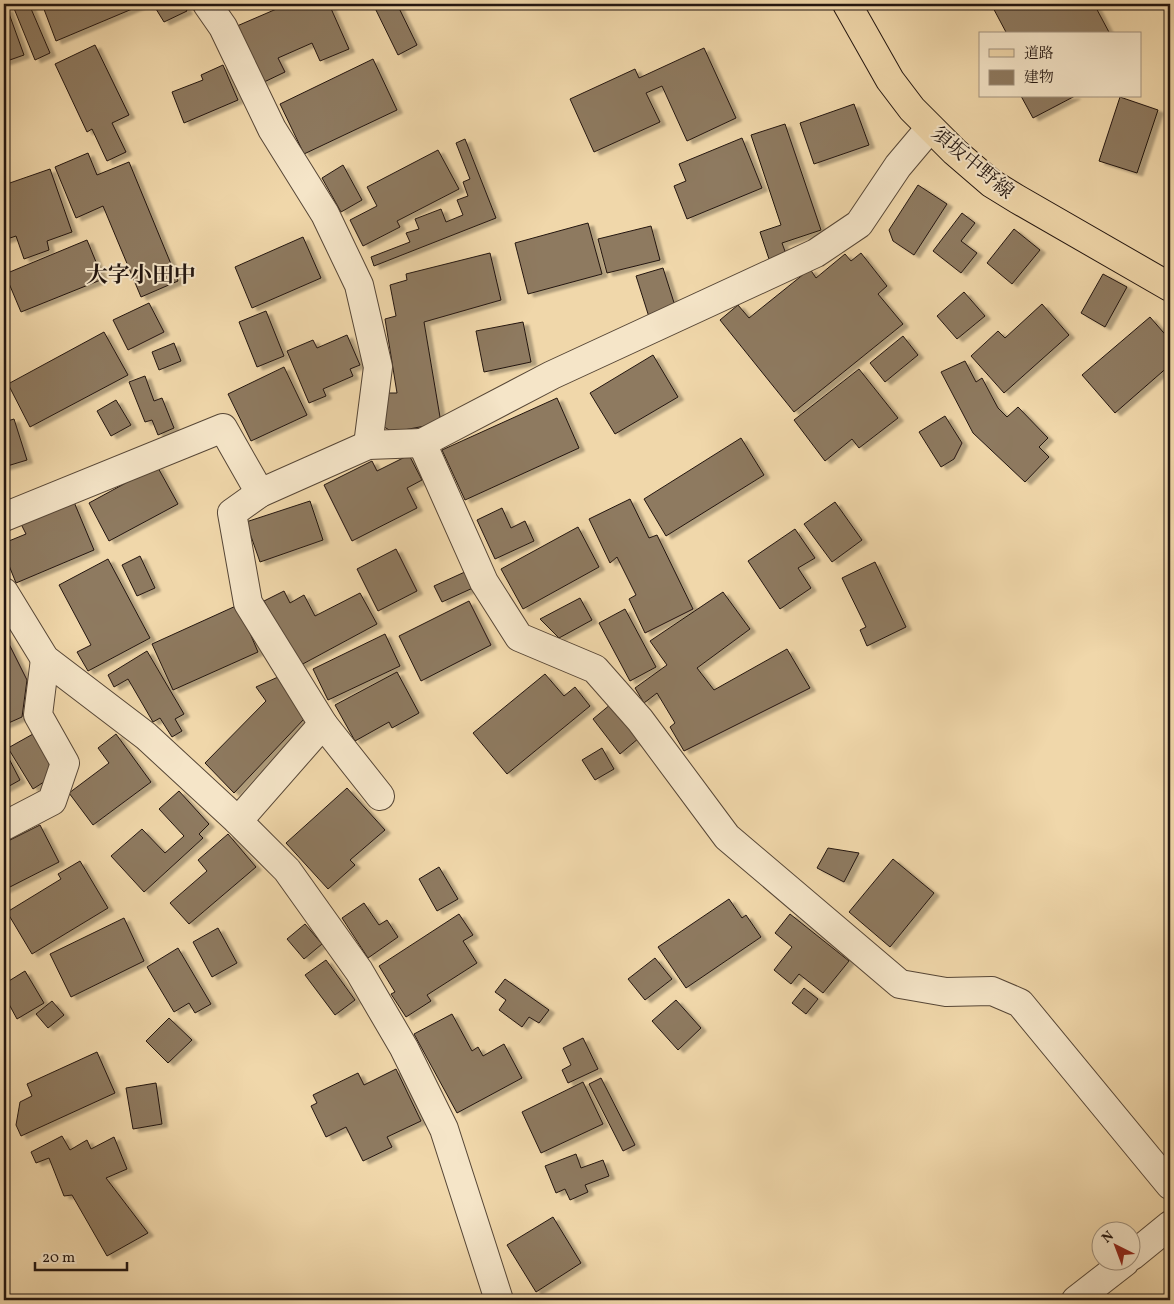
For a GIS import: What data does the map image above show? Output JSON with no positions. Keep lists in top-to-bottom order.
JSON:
{
  "streets": {
    "main road": ["須坂中野線"]
  },
  "districts": ["大字小田中"],
  "legend": ["道路", "建物"],
  "scale_bar": "20 m",
  "north": "top left"
}
